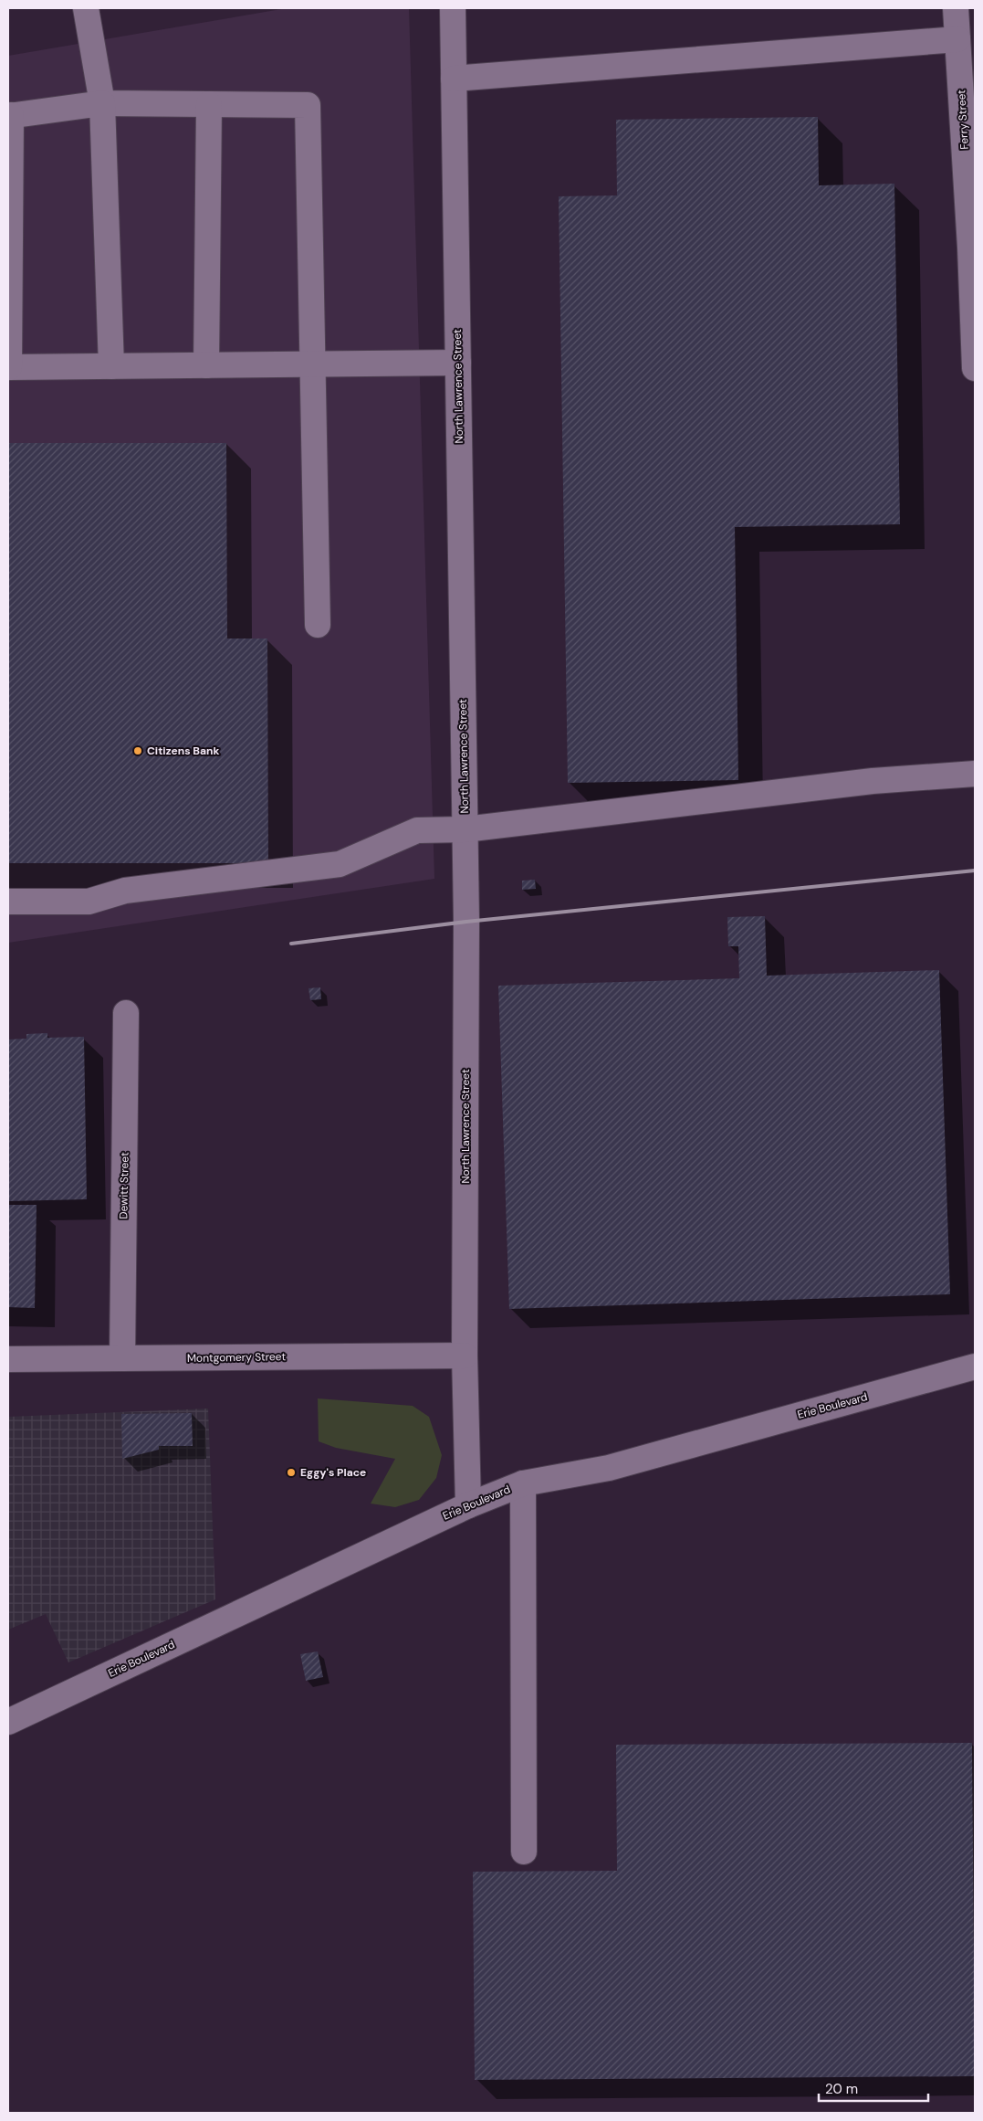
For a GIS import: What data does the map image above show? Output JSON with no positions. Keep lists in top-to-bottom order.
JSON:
{
  "streets": {
    "street": [
      "Ferry Street",
      "North Lawrence Street",
      "Dewitt Street",
      "Montgomery Street",
      "Erie Boulevard"
    ]
  },
  "crossings": [
    ["North Lawrence Street", "Montgomery Street"],
    ["North Lawrence Street", "Erie Boulevard"],
    ["Dewitt Street", "Montgomery Street"]
  ],
  "places": ["Citizens Bank", "Eggy's Place"],
  "scale_bar": "20 m"
}
